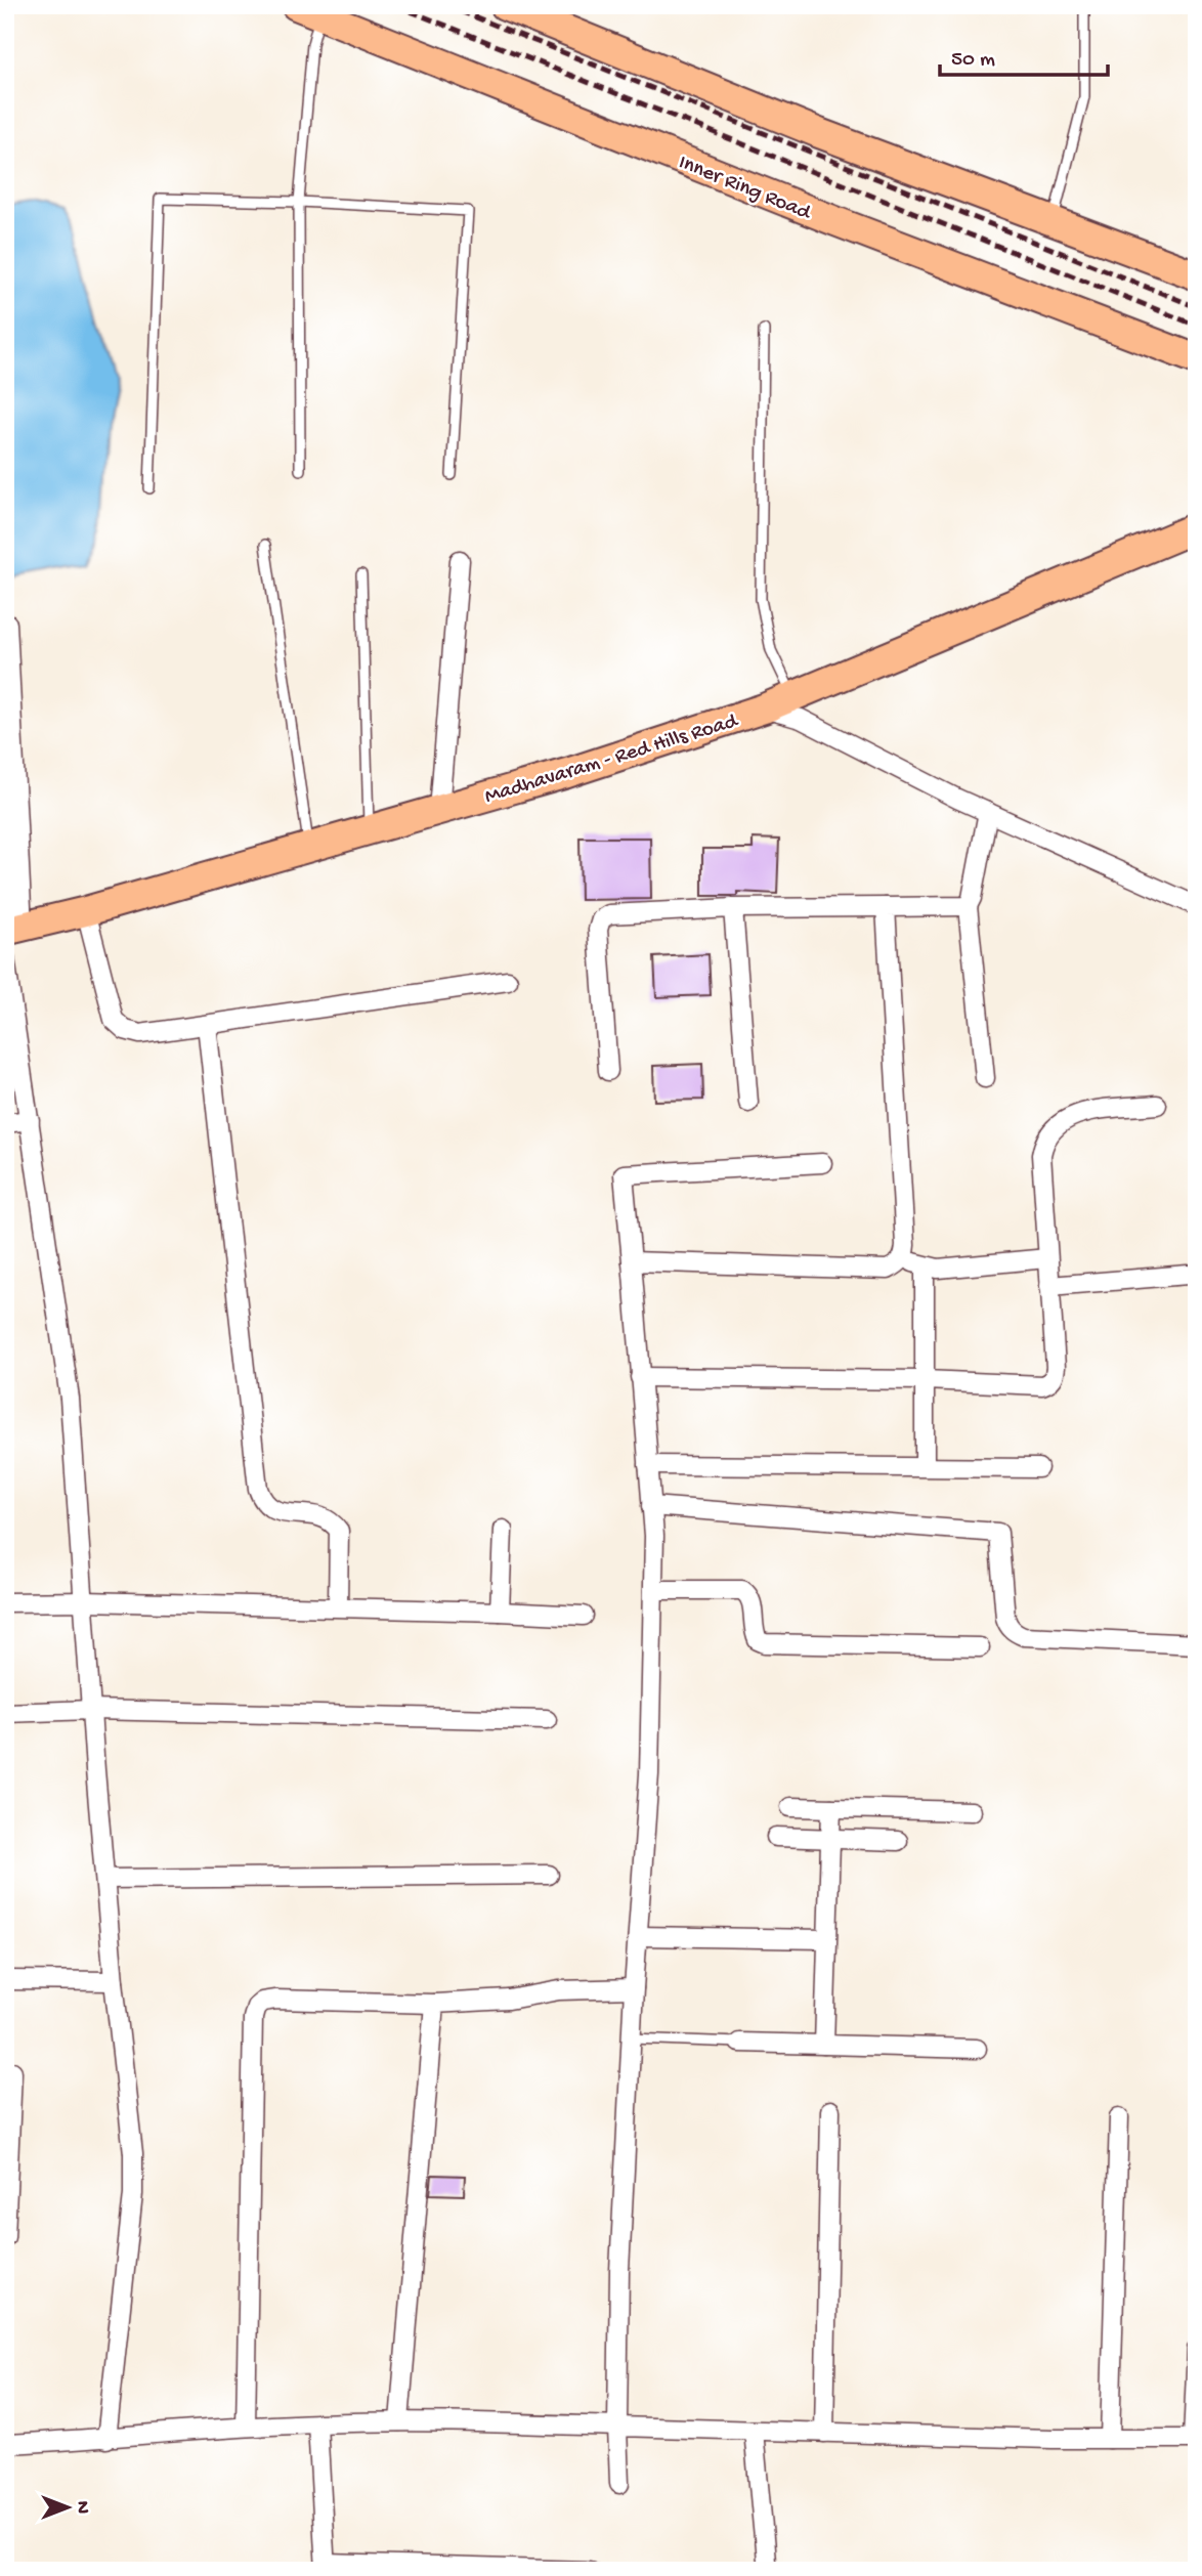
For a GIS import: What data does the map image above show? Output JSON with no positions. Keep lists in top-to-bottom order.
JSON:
{
  "streets": {
    "main road": ["Inner Ring Road", "Madhavaram - Red Hills Road"]
  },
  "scale_bar": "50 m",
  "north": "right"
}
